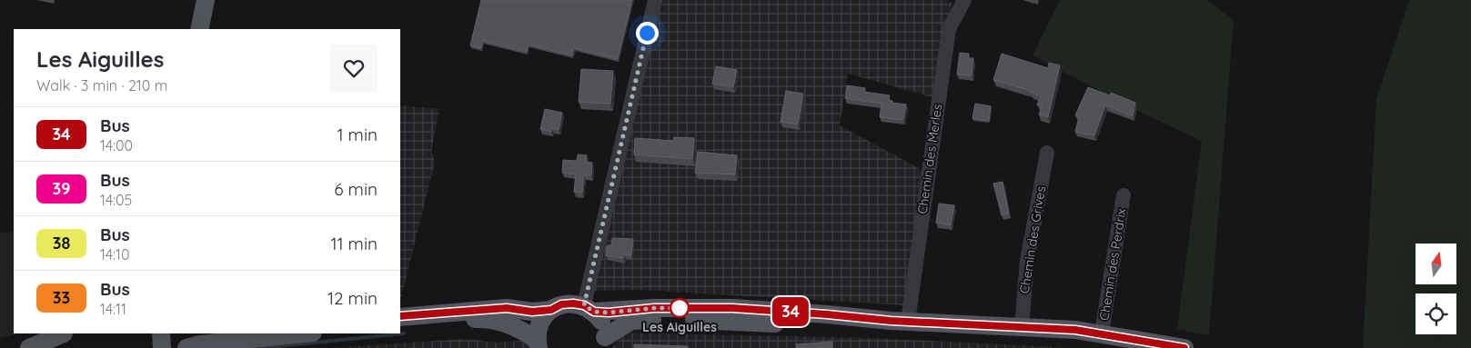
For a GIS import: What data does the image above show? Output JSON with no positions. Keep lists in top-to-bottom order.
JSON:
{
  "streets": {
    "street": ["Chemin des Merles", "Chemin des Grives", "Chemin des Perdrix"]
  },
  "places": ["Les Aiguilles"],
  "lines": ["bus line 34"],
  "north": "top",
  "page": {
    "on_map": "34",
    "heading": ["Les Aiguilles", "Walk · 3 min · 210 m"],
    "list": [
      {
        "mark": "34",
        "name": "Bus",
        "note": "14:00",
        "value": "1 min"
      },
      {
        "mark": "39",
        "name": "Bus",
        "note": "14:05",
        "value": "6 min"
      },
      {
        "mark": "38",
        "name": "Bus",
        "note": "14:10",
        "value": "11 min"
      },
      {
        "mark": "33",
        "name": "Bus",
        "note": "14:11",
        "value": "12 min"
      }
    ]
  }
}
